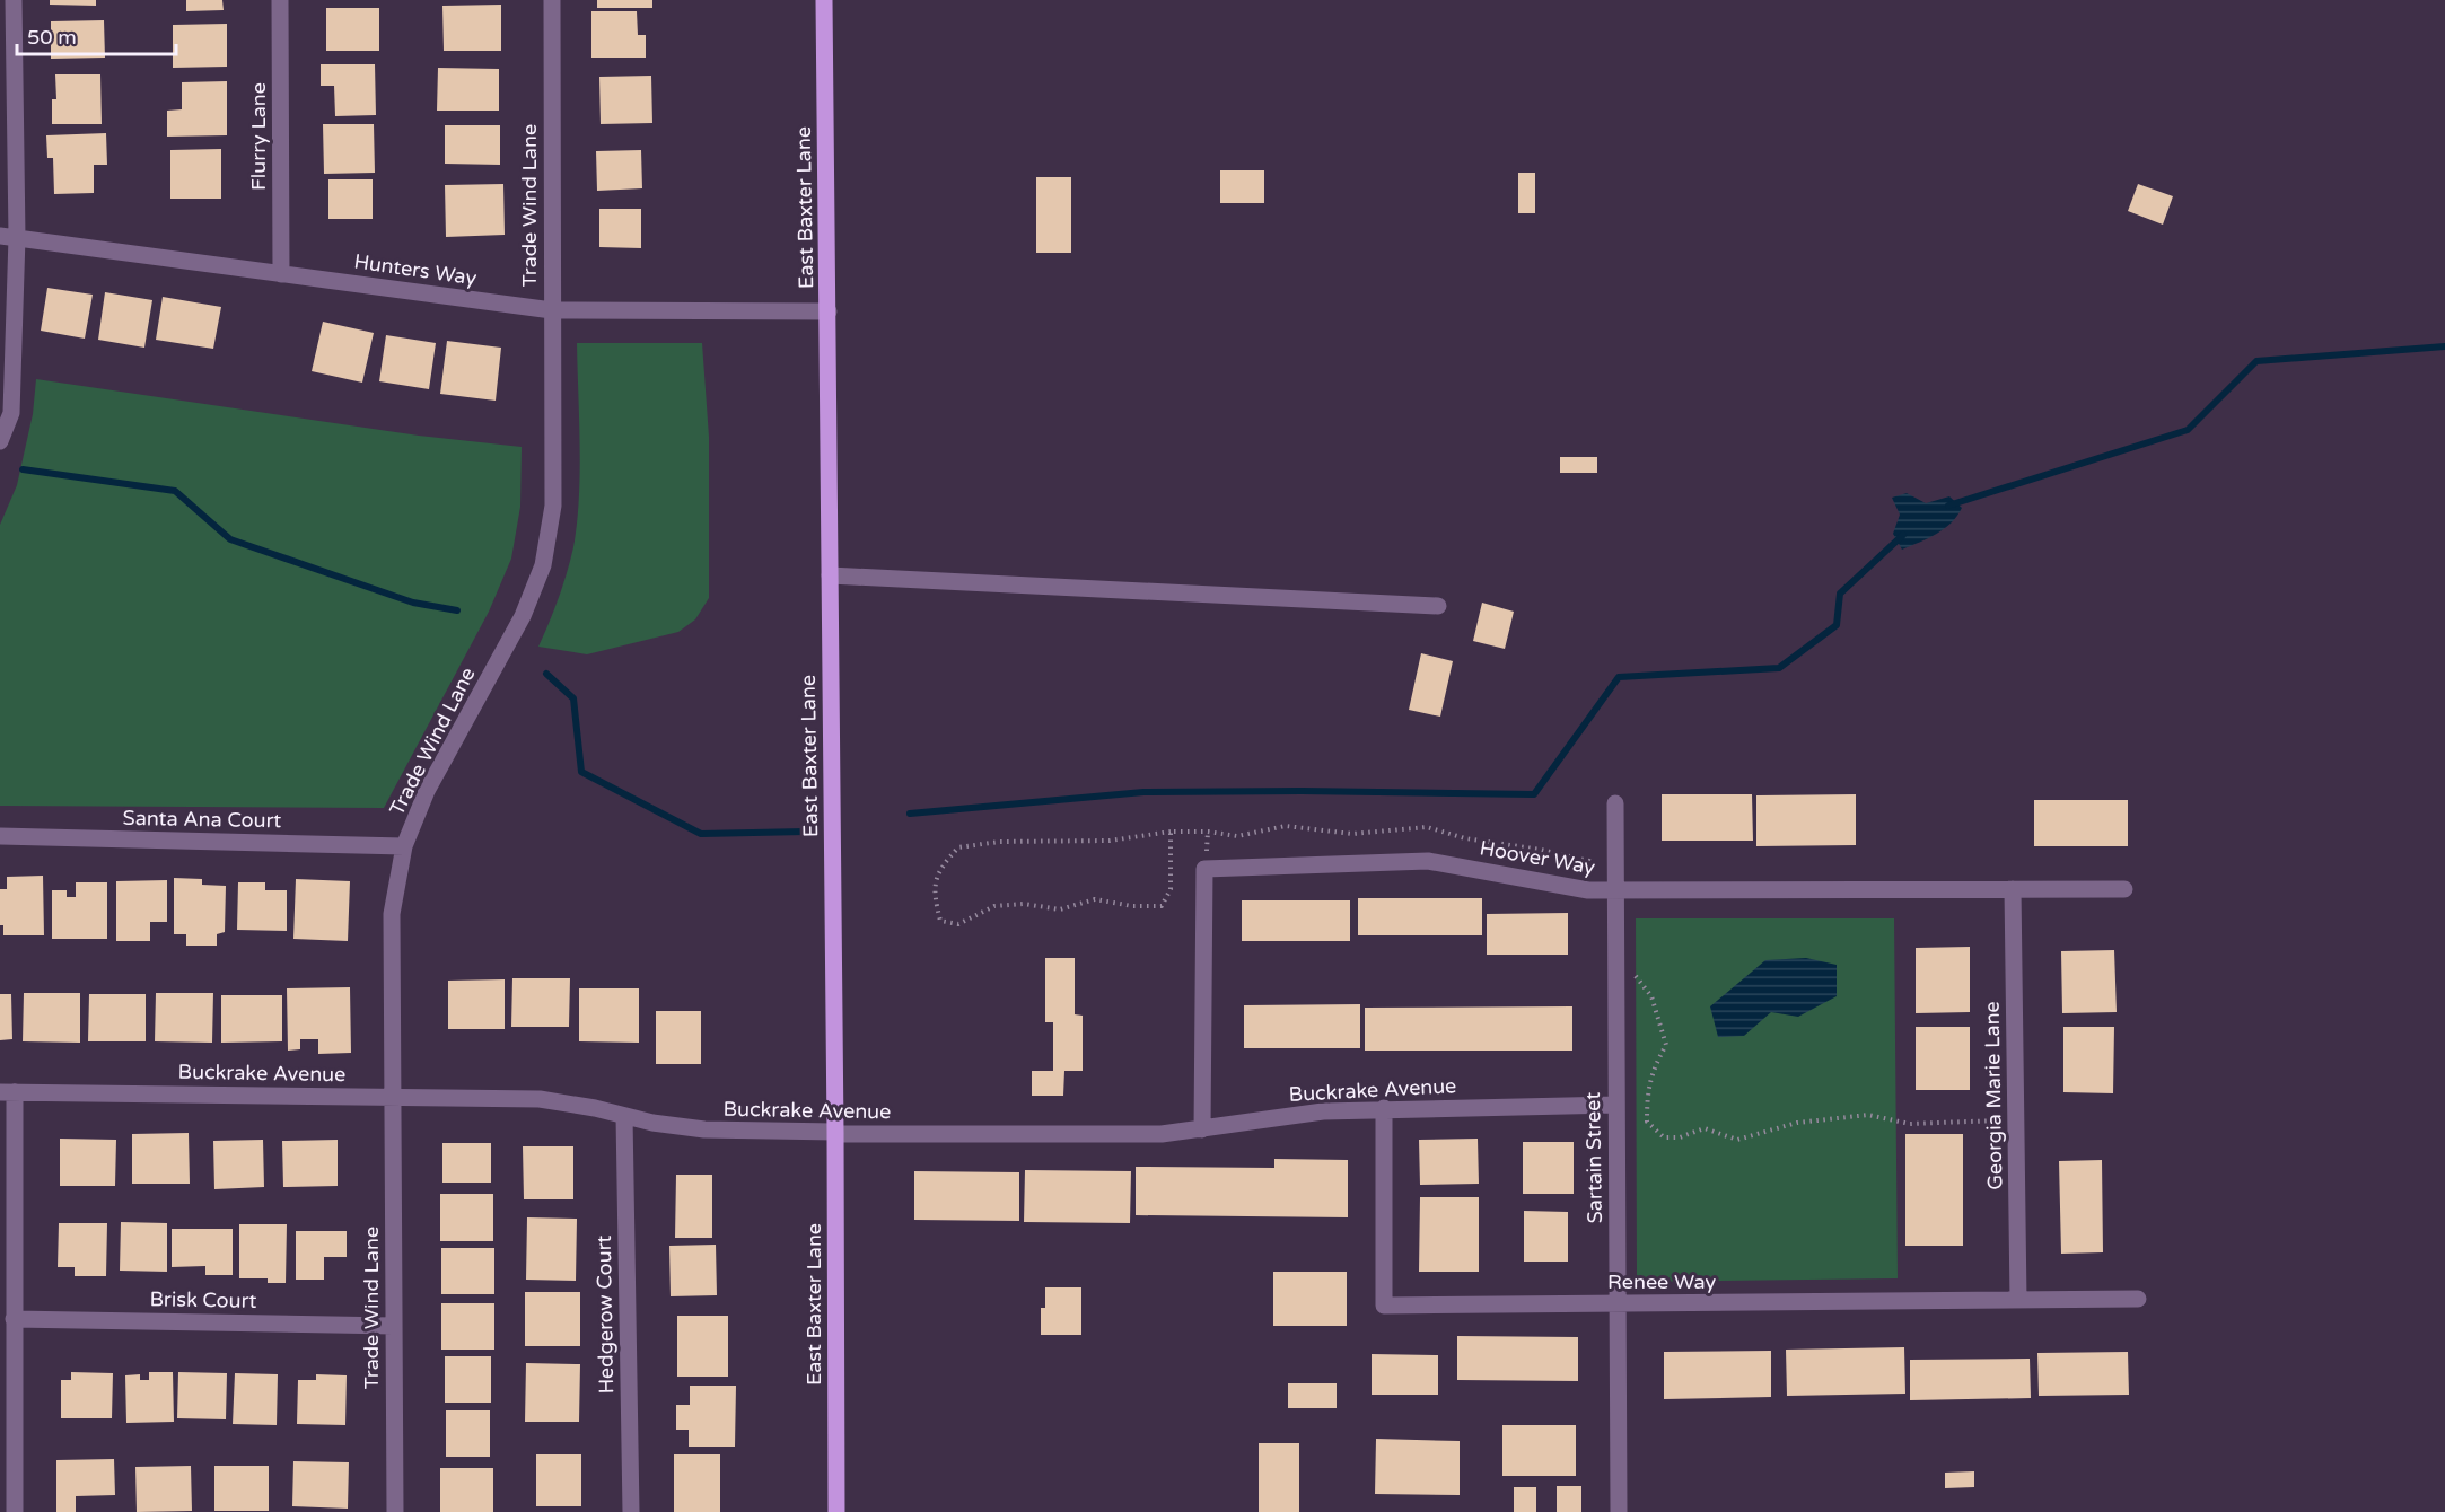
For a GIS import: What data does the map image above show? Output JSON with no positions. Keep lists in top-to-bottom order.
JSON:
{
  "streets": {
    "main road": ["East Baxter Lane"],
    "street": [
      "Flurry Lane",
      "Trade Wind Lane",
      "Hunters Way",
      "Santa Ana Court",
      "Hoover Way",
      "Buckrake Avenue",
      "Georgia Marie Lane",
      "Sartain Street",
      "Renee Way",
      "Brisk Court",
      "Hedgerow Court"
    ]
  },
  "crossings": [
    ["Flurry Lane", "Hunters Way"],
    ["Trade Wind Lane", "Hunters Way"],
    ["Trade Wind Lane", "Santa Ana Court"],
    ["Trade Wind Lane", "Buckrake Avenue"],
    ["Trade Wind Lane", "Brisk Court"],
    ["East Baxter Lane", "Hunters Way"],
    ["East Baxter Lane", "Buckrake Avenue"],
    ["Hoover Way", "Buckrake Avenue"],
    ["Hoover Way", "Georgia Marie Lane"],
    ["Hoover Way", "Sartain Street"],
    ["Buckrake Avenue", "Sartain Street"],
    ["Buckrake Avenue", "Renee Way"],
    ["Buckrake Avenue", "Hedgerow Court"],
    ["Georgia Marie Lane", "Renee Way"],
    ["Sartain Street", "Renee Way"]
  ],
  "scale_bar": "50 m"
}
